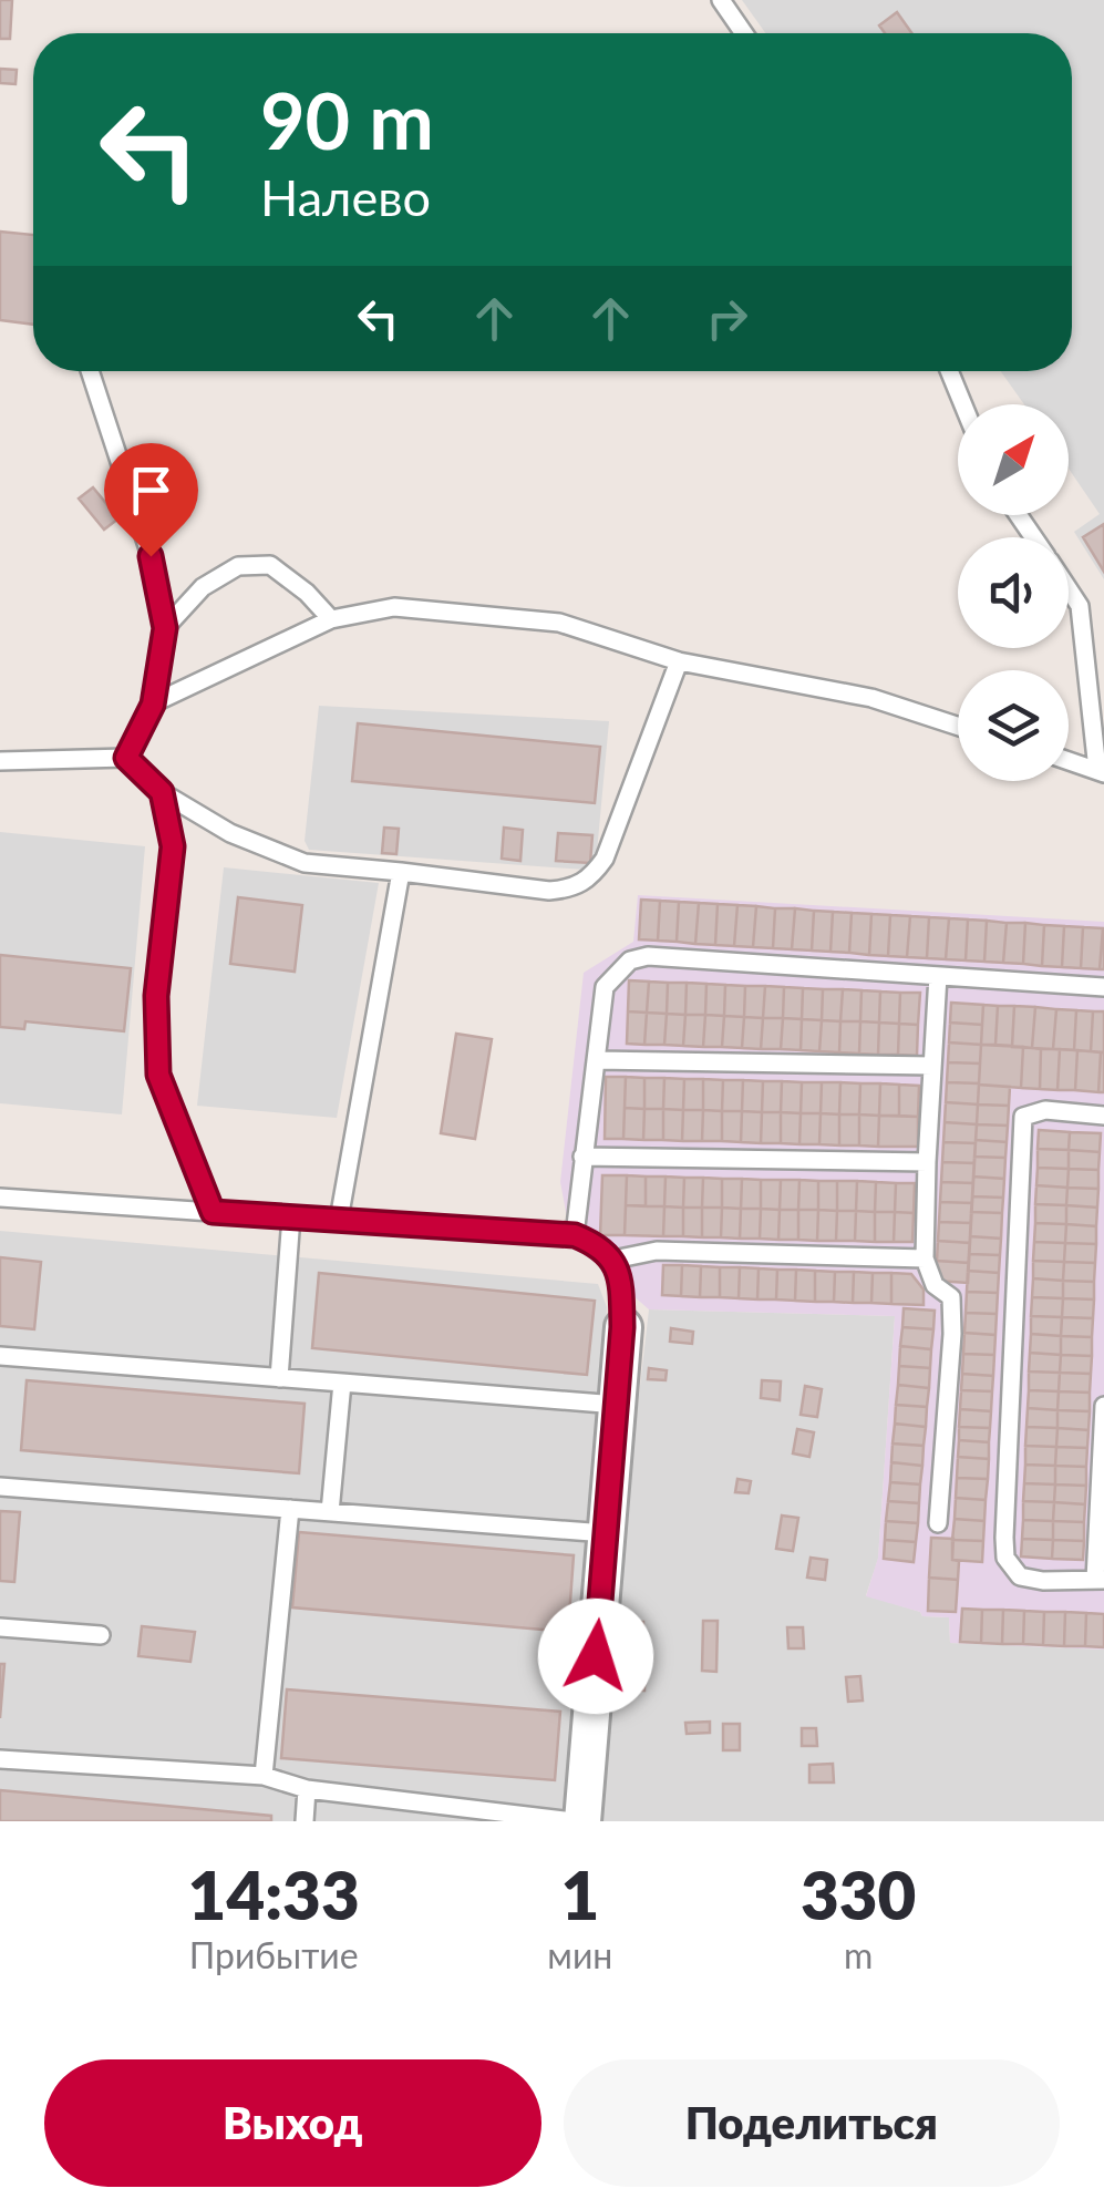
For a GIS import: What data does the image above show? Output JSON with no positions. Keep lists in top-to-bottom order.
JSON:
{
  "north": "top right",
  "page": {
    "turn": ["90 m", "Налево"],
    "eta": [
      "14:33",
      "Прибытие",
      "1",
      "мин",
      "330",
      "m"
    ],
    "buttons": ["Выход", "Поделиться"]
  }
}
